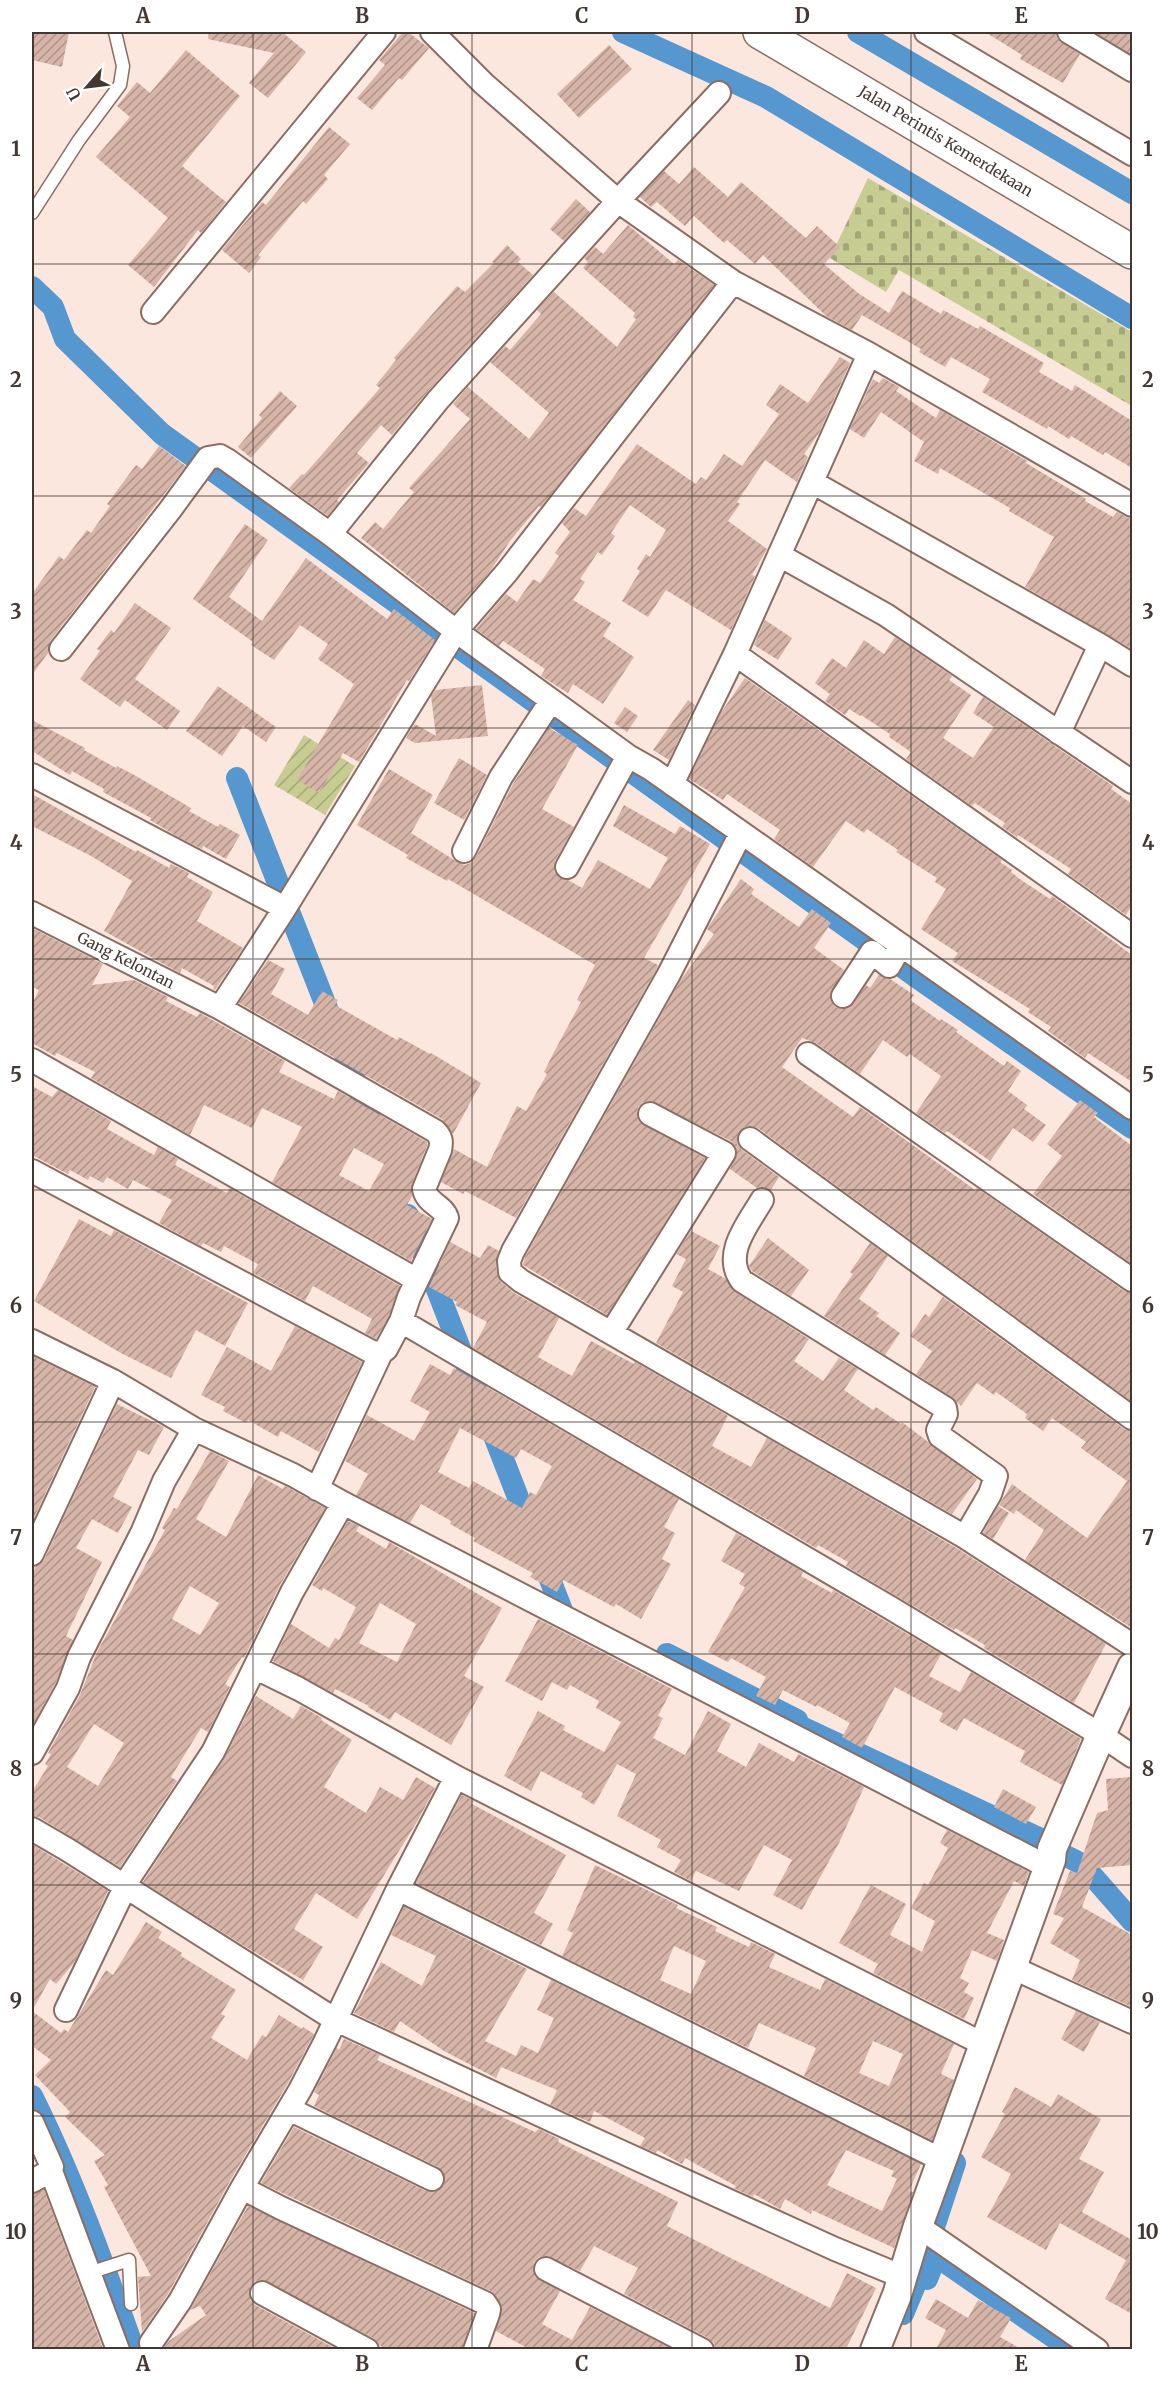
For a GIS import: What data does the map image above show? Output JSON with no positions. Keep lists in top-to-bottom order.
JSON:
{
  "streets": {
    "highway": ["Jalan Perintis Kemerdekaan"],
    "street": ["Gang Kelontan"]
  },
  "north": "bottom left",
  "grid": {
    "columns": [
      "A",
      "B",
      "C",
      "D",
      "E"
    ],
    "rows": [
      "1",
      "2",
      "3",
      "4",
      "5",
      "6",
      "7",
      "8",
      "9",
      "10"
    ]
  }
}
